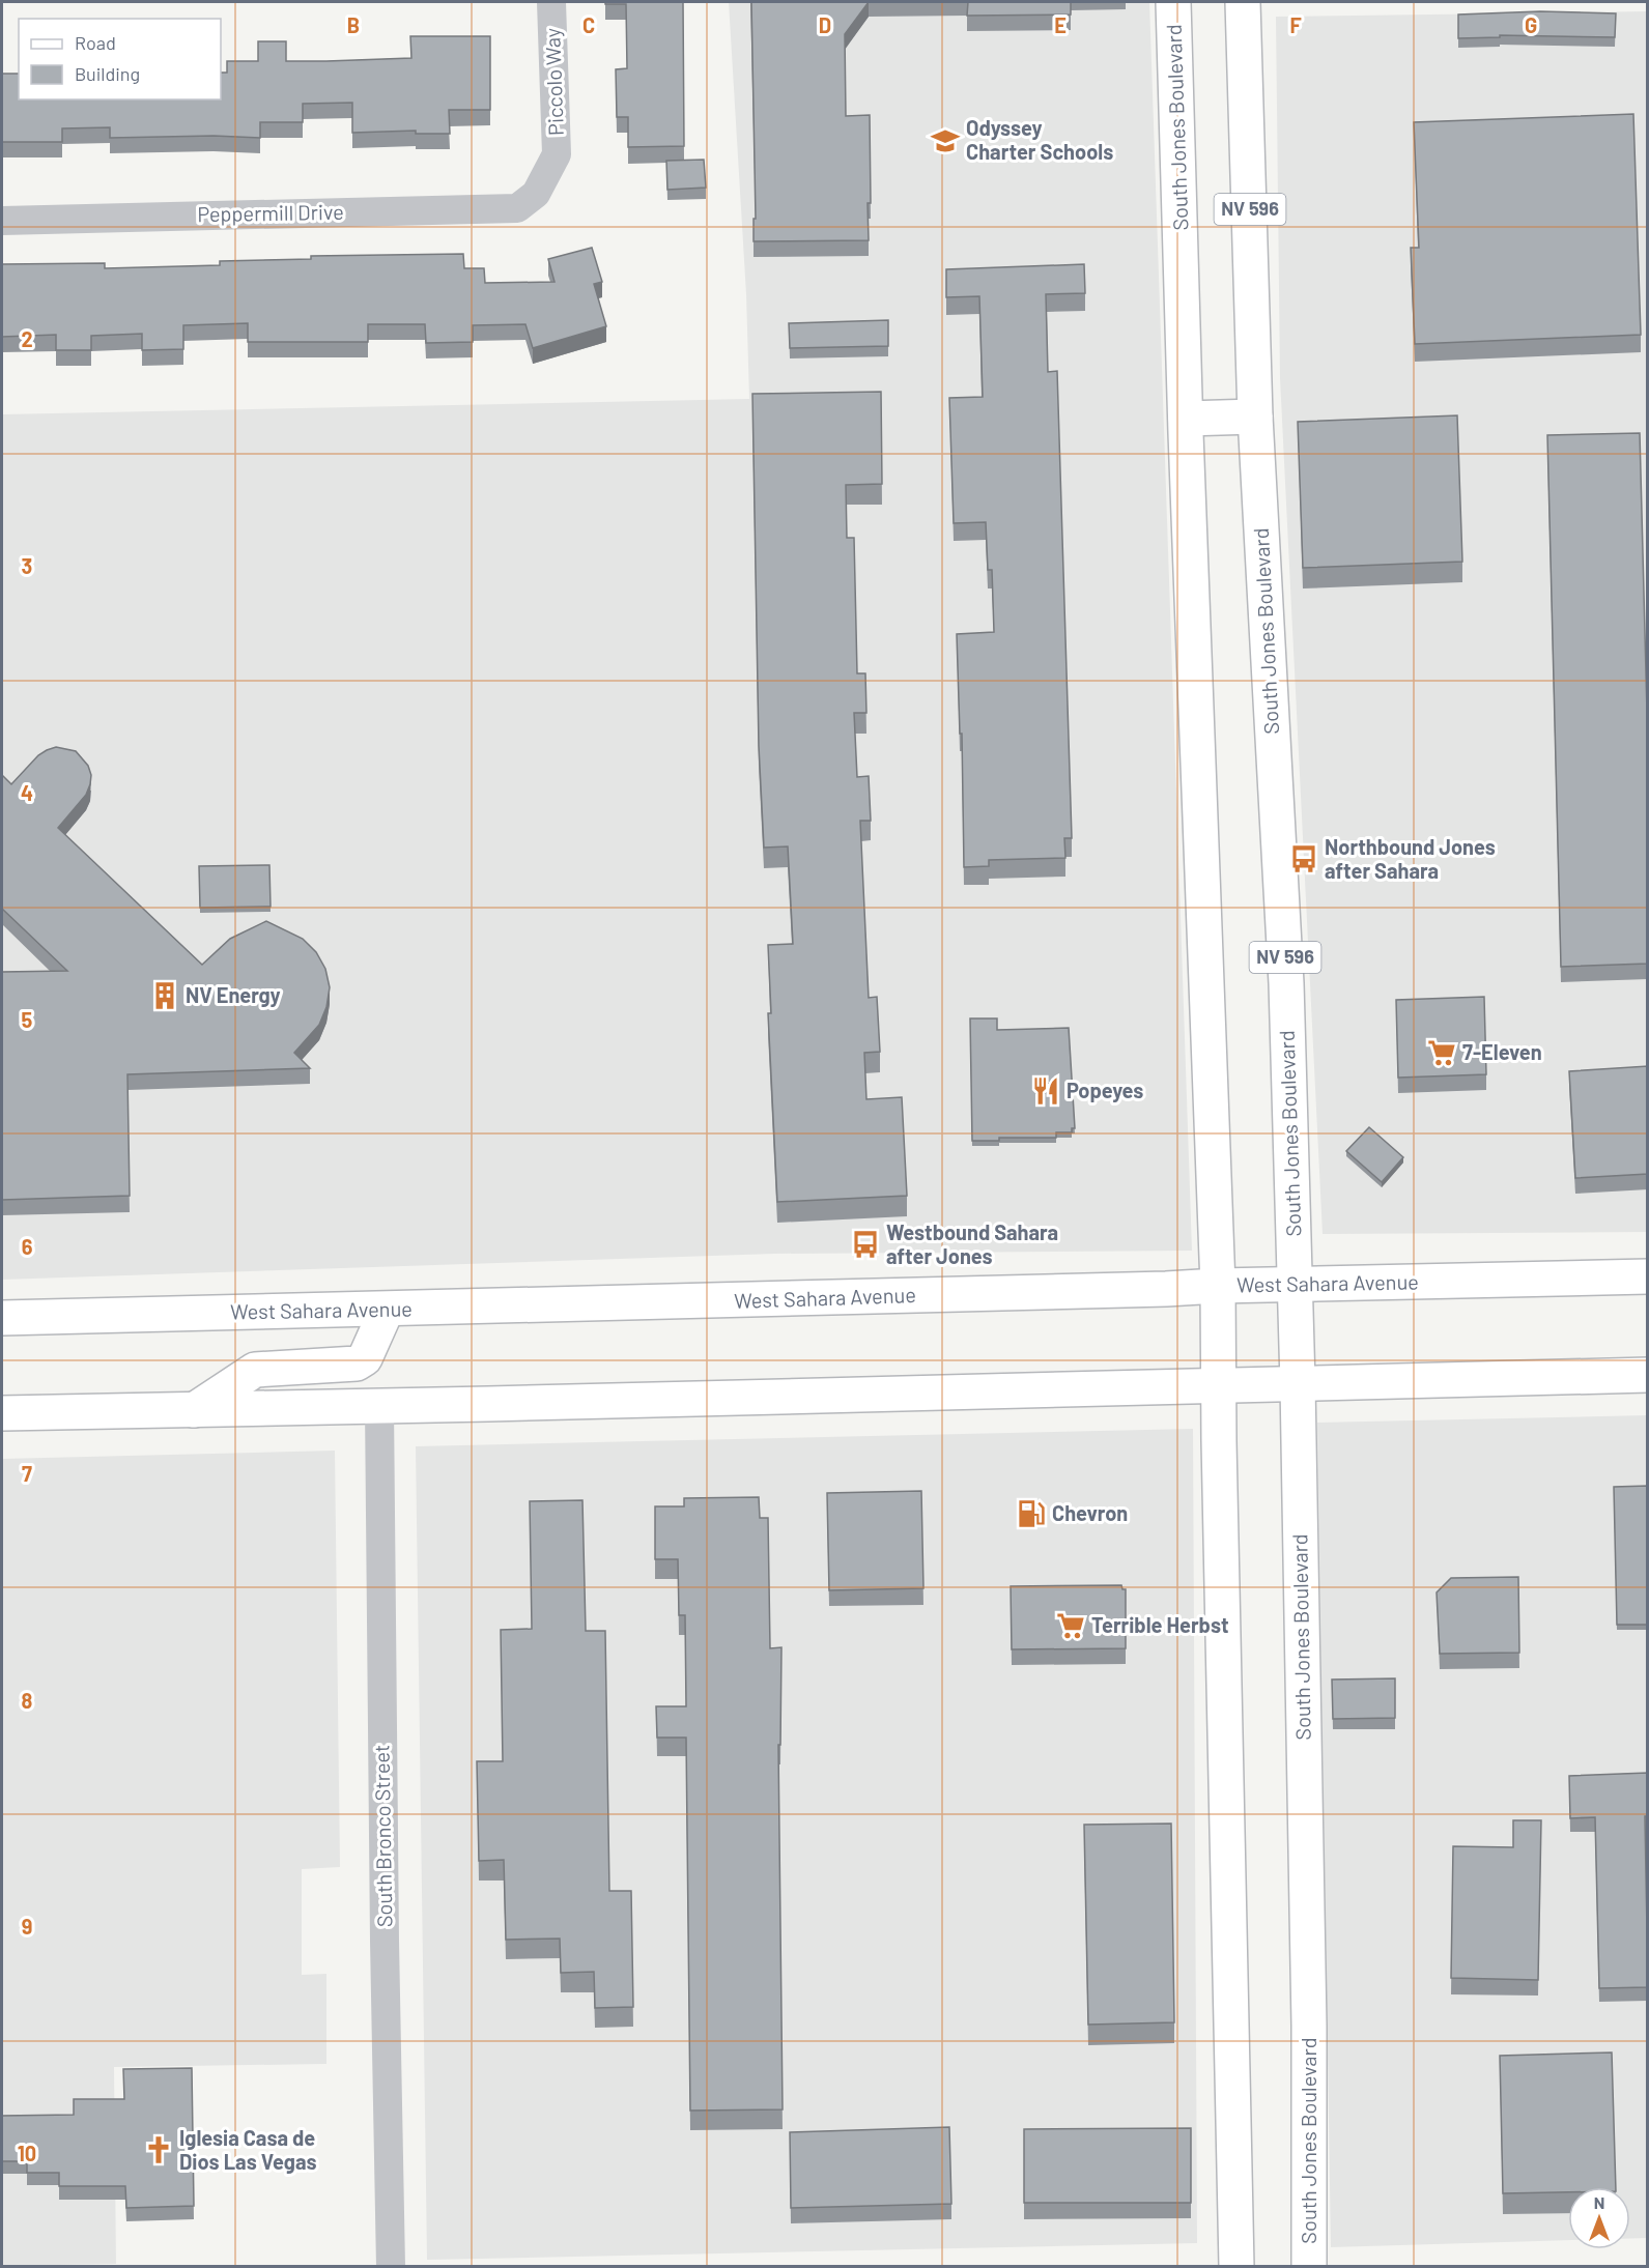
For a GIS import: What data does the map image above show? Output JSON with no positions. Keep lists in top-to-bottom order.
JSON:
{
  "streets": {
    "main road": ["South Jones Boulevard", "NV 596", "West Sahara Avenue"],
    "street": ["Piccolo Way", "Peppermill Drive", "South Bronco Street"]
  },
  "crossings": [
    ["Piccolo Way", "Peppermill Drive"],
    ["South Jones Boulevard", "West Sahara Avenue"]
  ],
  "places": {
    "school or university": ["Odyssey Charter Schools"],
    "bus stop": ["Northbound Jones after Sahara", "Westbound Sahara after Jones"],
    "building": ["NV Energy"],
    "supermarket": ["7-Eleven", "Terrible Herbst"],
    "restaurant": ["Popeyes"],
    "fuel station": ["Chevron"],
    "church": ["Iglesia Casa de Dios Las Vegas"]
  },
  "legend": ["Road", "Building"],
  "north": "top",
  "grid": {
    "columns": [
      "B",
      "C",
      "D",
      "E",
      "F",
      "G"
    ],
    "rows": [
      "2",
      "3",
      "4",
      "5",
      "6",
      "7",
      "8",
      "9",
      "10"
    ]
  }
}
